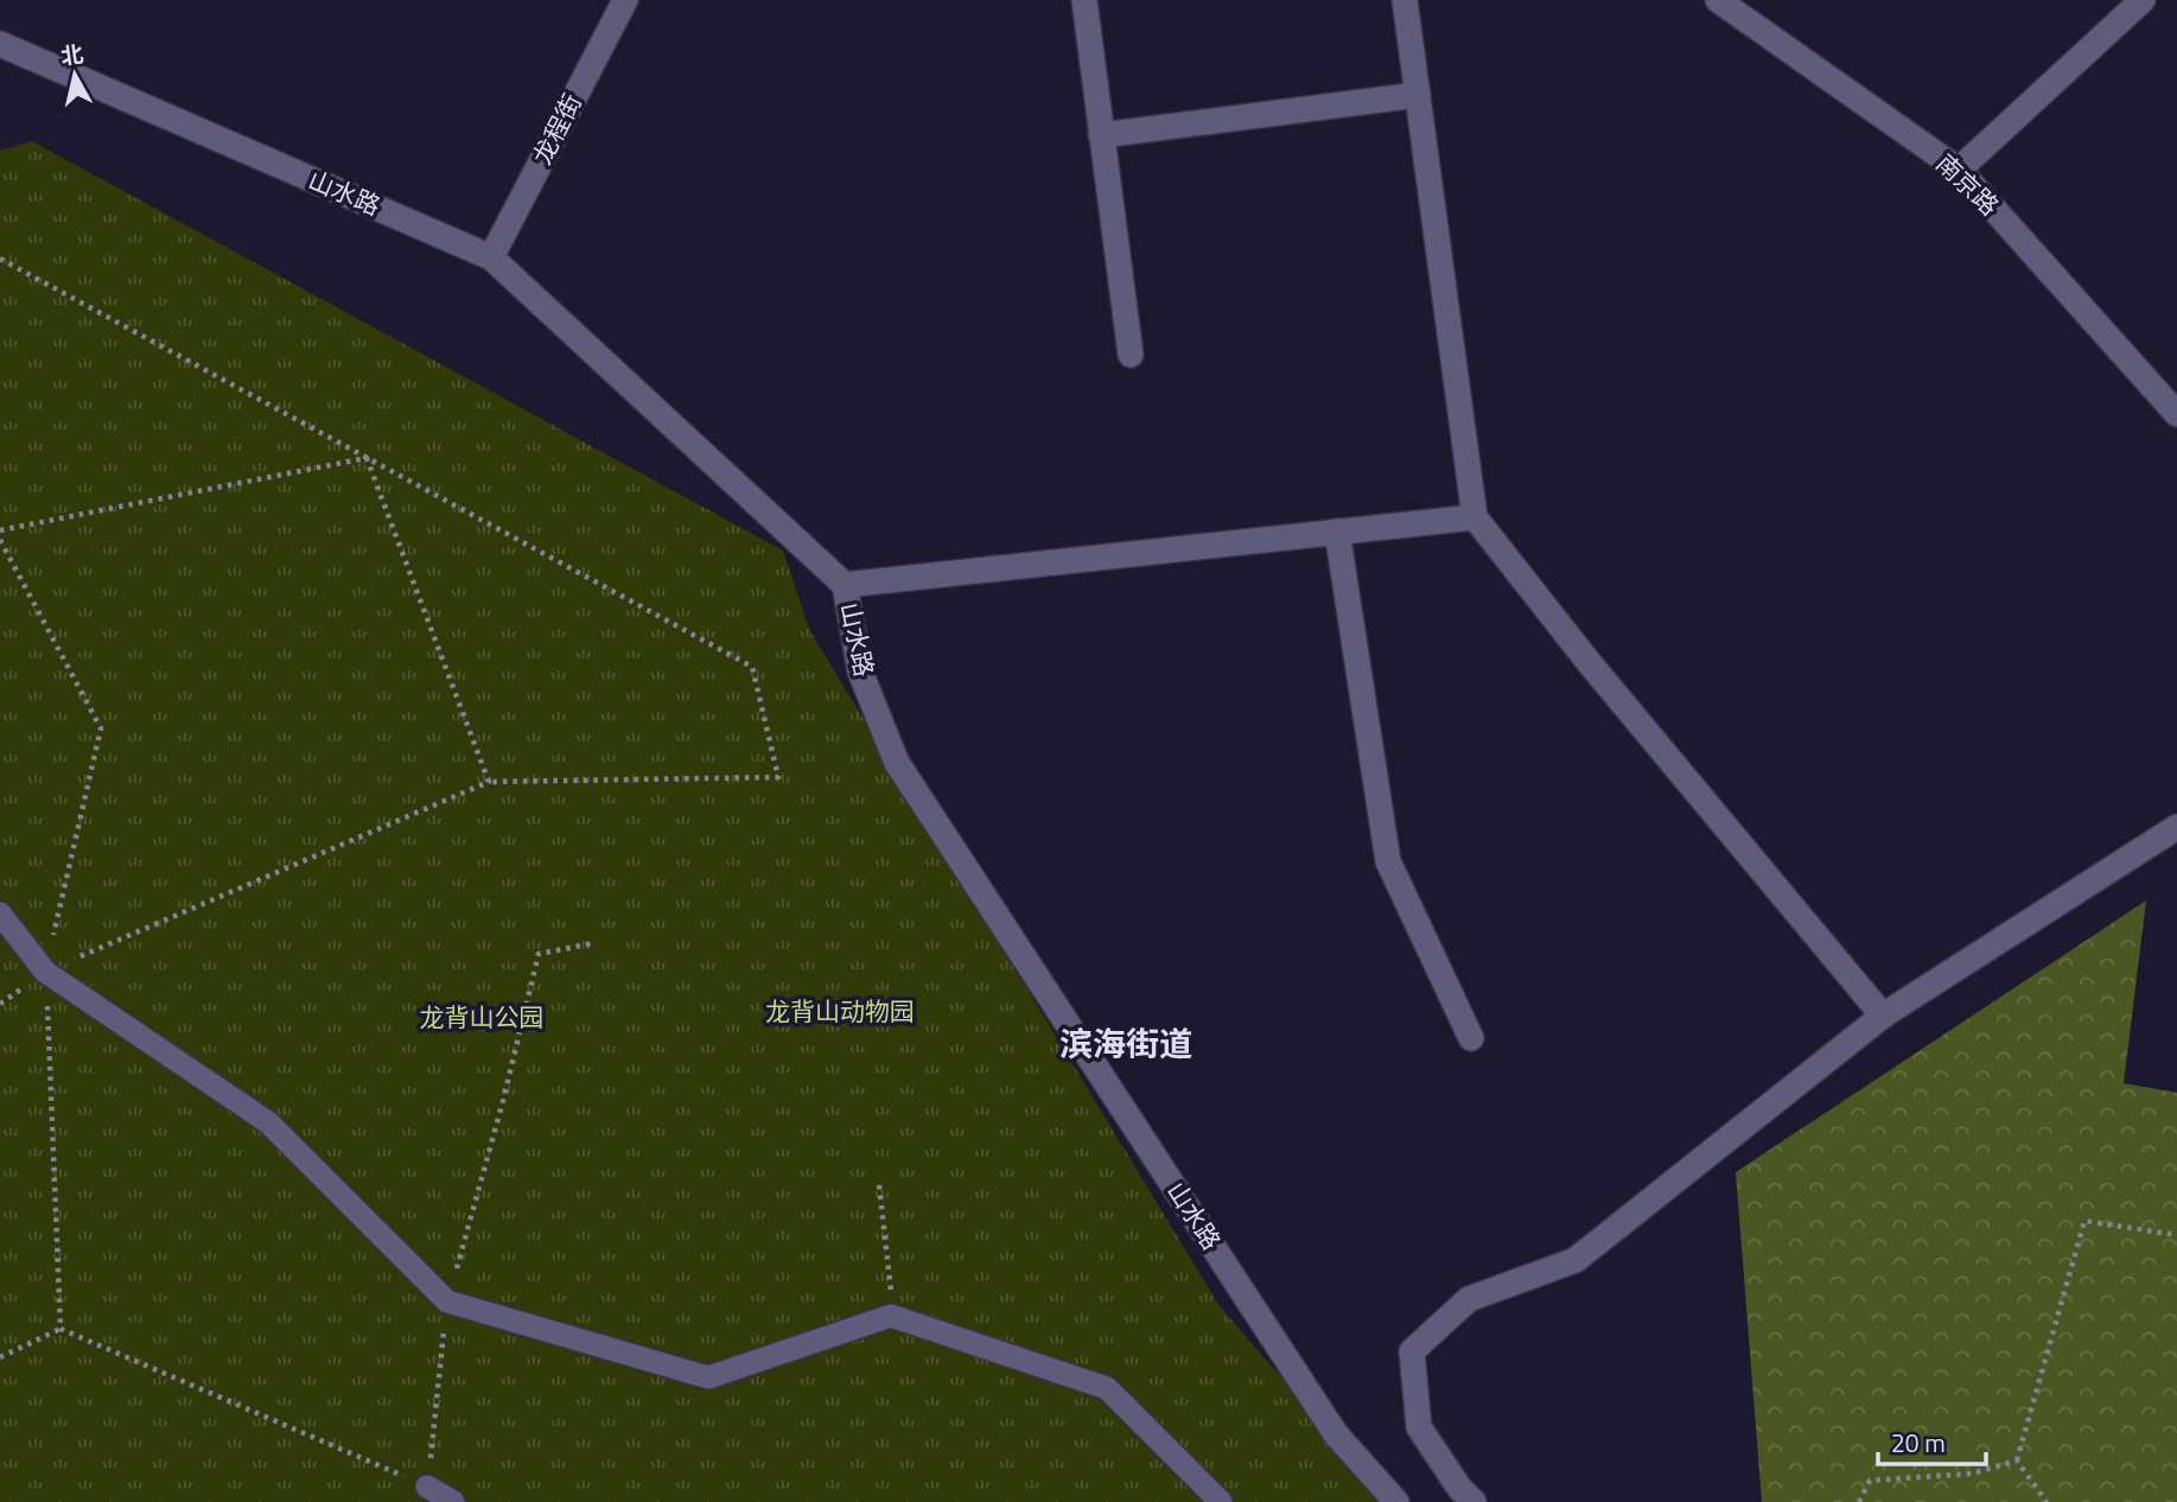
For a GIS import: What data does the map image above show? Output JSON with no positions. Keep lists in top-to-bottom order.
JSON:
{
  "streets": {
    "street": ["龙程街", "南京路", "山水路"]
  },
  "crossings": [
    ["龙程街", "山水路"]
  ],
  "districts": ["滨海街道"],
  "parks": ["龙背山动物园", "龙背山公园"],
  "scale_bar": "20 m",
  "north": "top"
}
